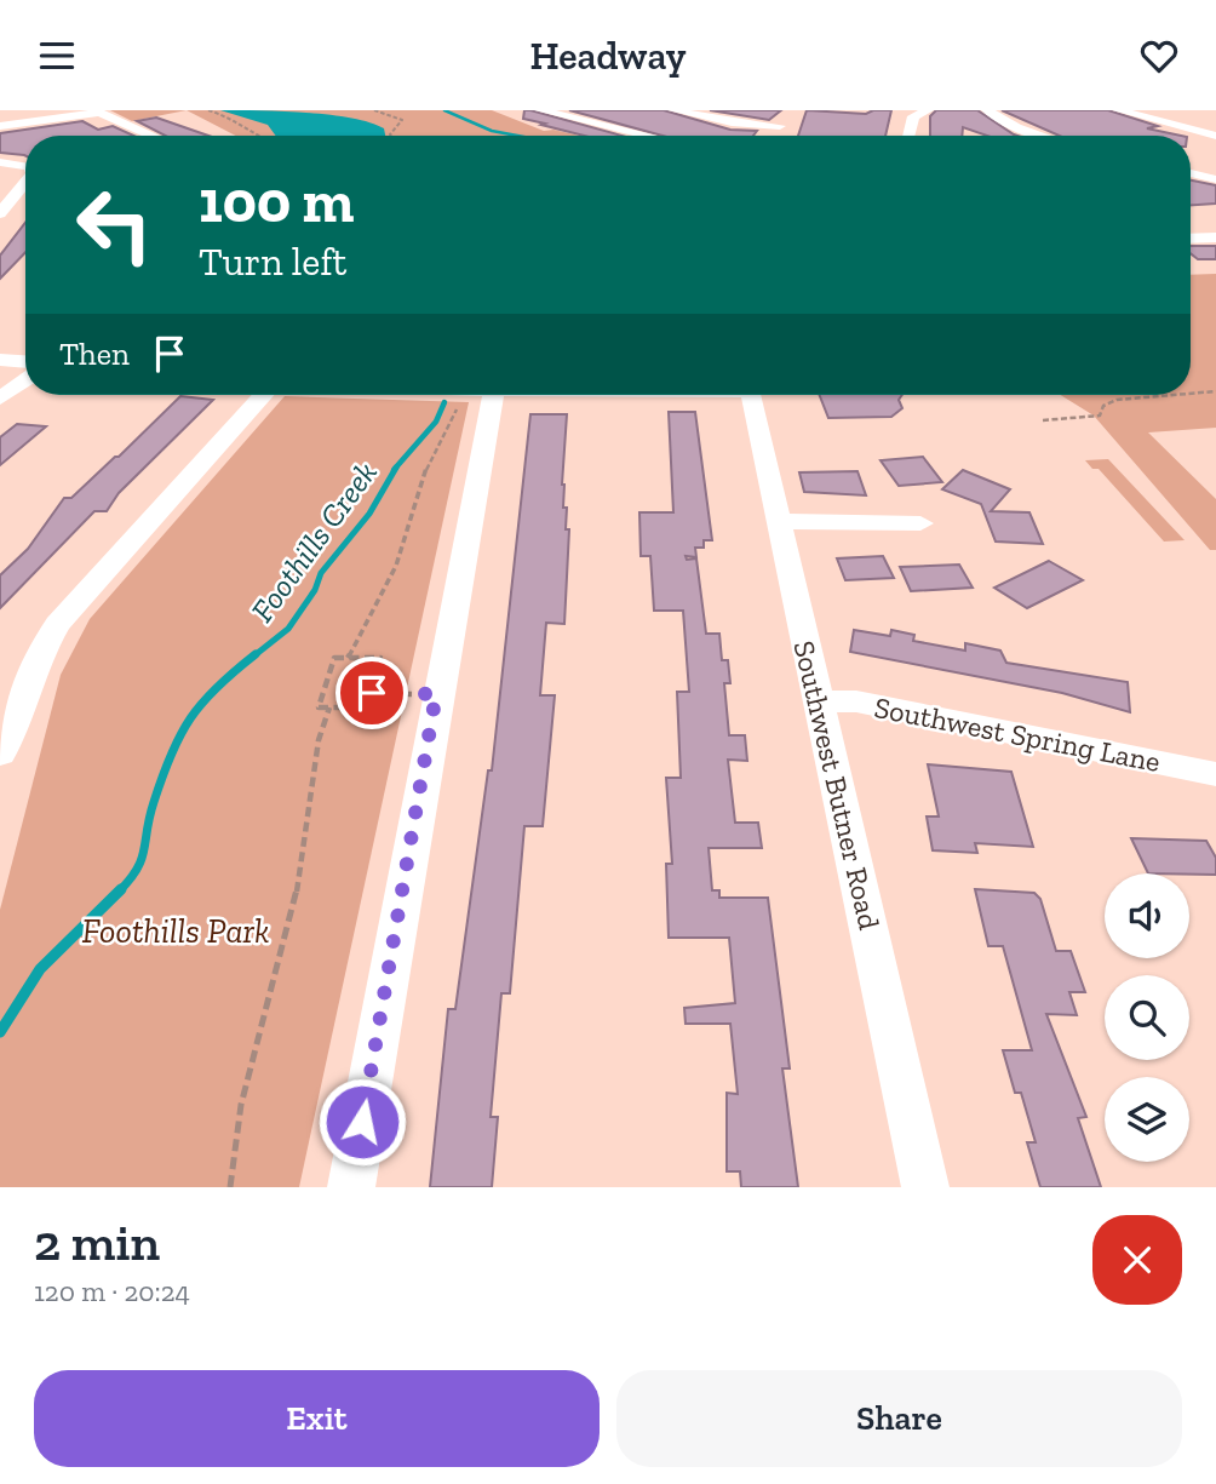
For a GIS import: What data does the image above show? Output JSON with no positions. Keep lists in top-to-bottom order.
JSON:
{
  "streets": {
    "street": ["Southwest Spring Lane", "Southwest Butner Road"]
  },
  "crossings": [
    ["Southwest Spring Lane", "Southwest Butner Road"]
  ],
  "water": ["Foothills Creek"],
  "parks": ["Foothills Park"],
  "page": {
    "header": "Headway",
    "turn": ["100 m", "Turn left"],
    "then": "Then",
    "heading": ["2 min", "120 m · 20:24"],
    "buttons": ["Exit", "Share"]
  }
}
